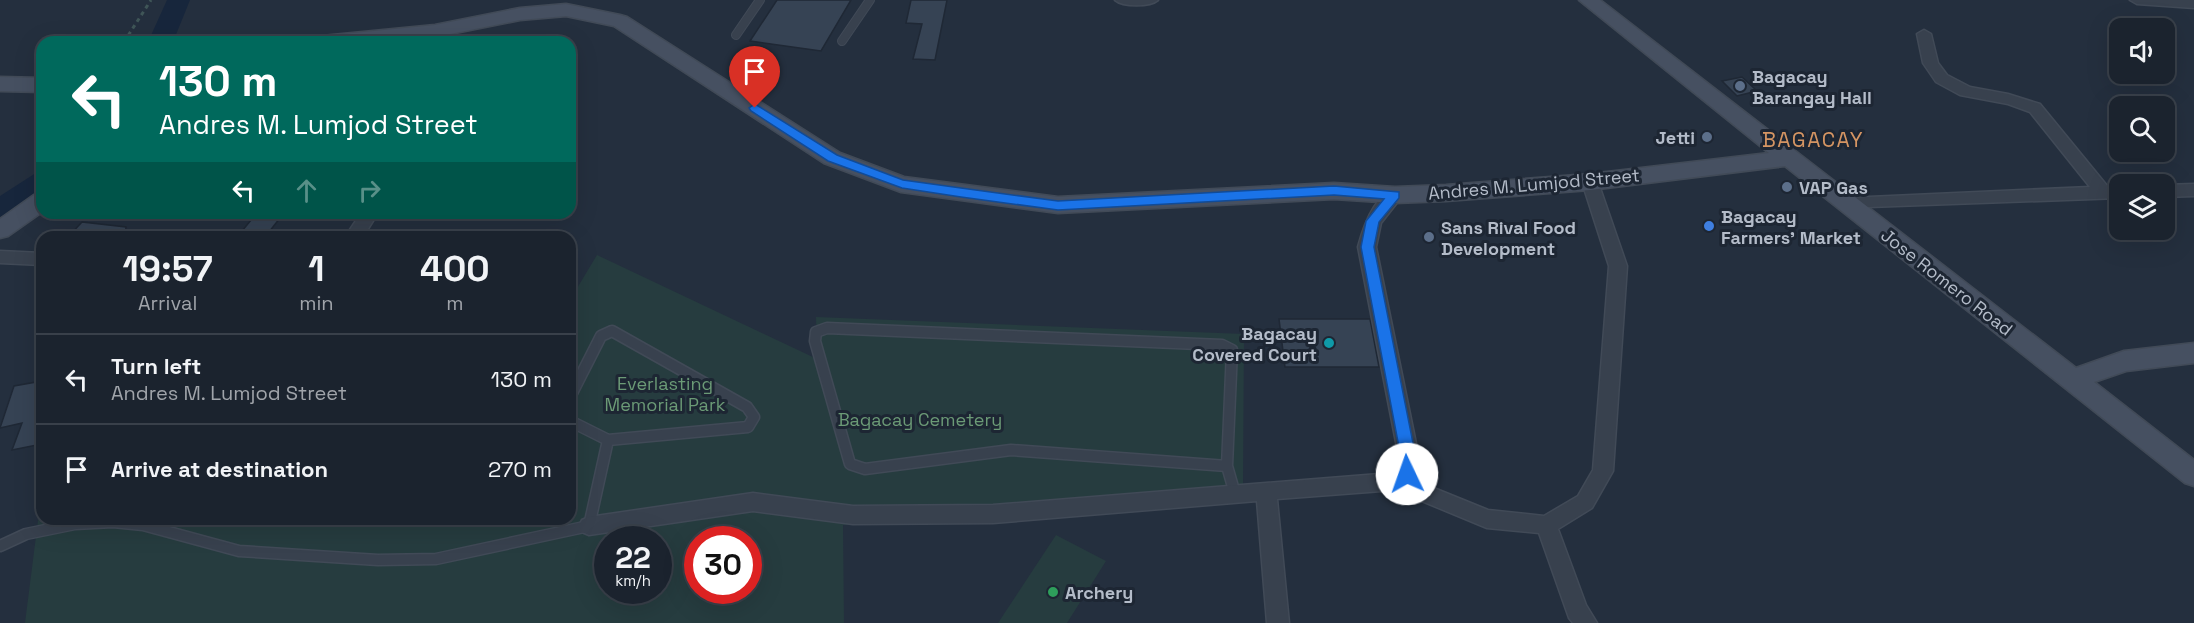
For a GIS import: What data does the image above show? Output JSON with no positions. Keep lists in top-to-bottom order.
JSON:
{
  "streets": {
    "main road": ["Andres M. Lumjod Street", "Jose Romero Road"]
  },
  "crossings": [
    ["Andres M. Lumjod Street", "Jose Romero Road"]
  ],
  "districts": ["BAGACAY"],
  "parks": ["Everlasting Memorial Park", "Bagacay Cemetery"],
  "places": [
    "Bagacay Barangay Hall",
    "Jetti",
    "VAP Gas",
    "Bagacay Farmers' Market",
    "Sans Rival Food Development",
    "Bagacay Covered Court",
    "Archery"
  ],
  "page": {
    "turn": ["130 m", "Andres M. Lumjod Street"],
    "eta": [
      "19:57",
      "Arrival",
      "1",
      "min",
      "400",
      "m"
    ],
    "list": [
      {
        "name": "Turn left",
        "note": "Andres M. Lumjod Street",
        "value": "130 m"
      },
      {
        "name": "Arrive at destination",
        "value": "270 m"
      }
    ],
    "speed": "22 km/h",
    "limit": "30"
  }
}
